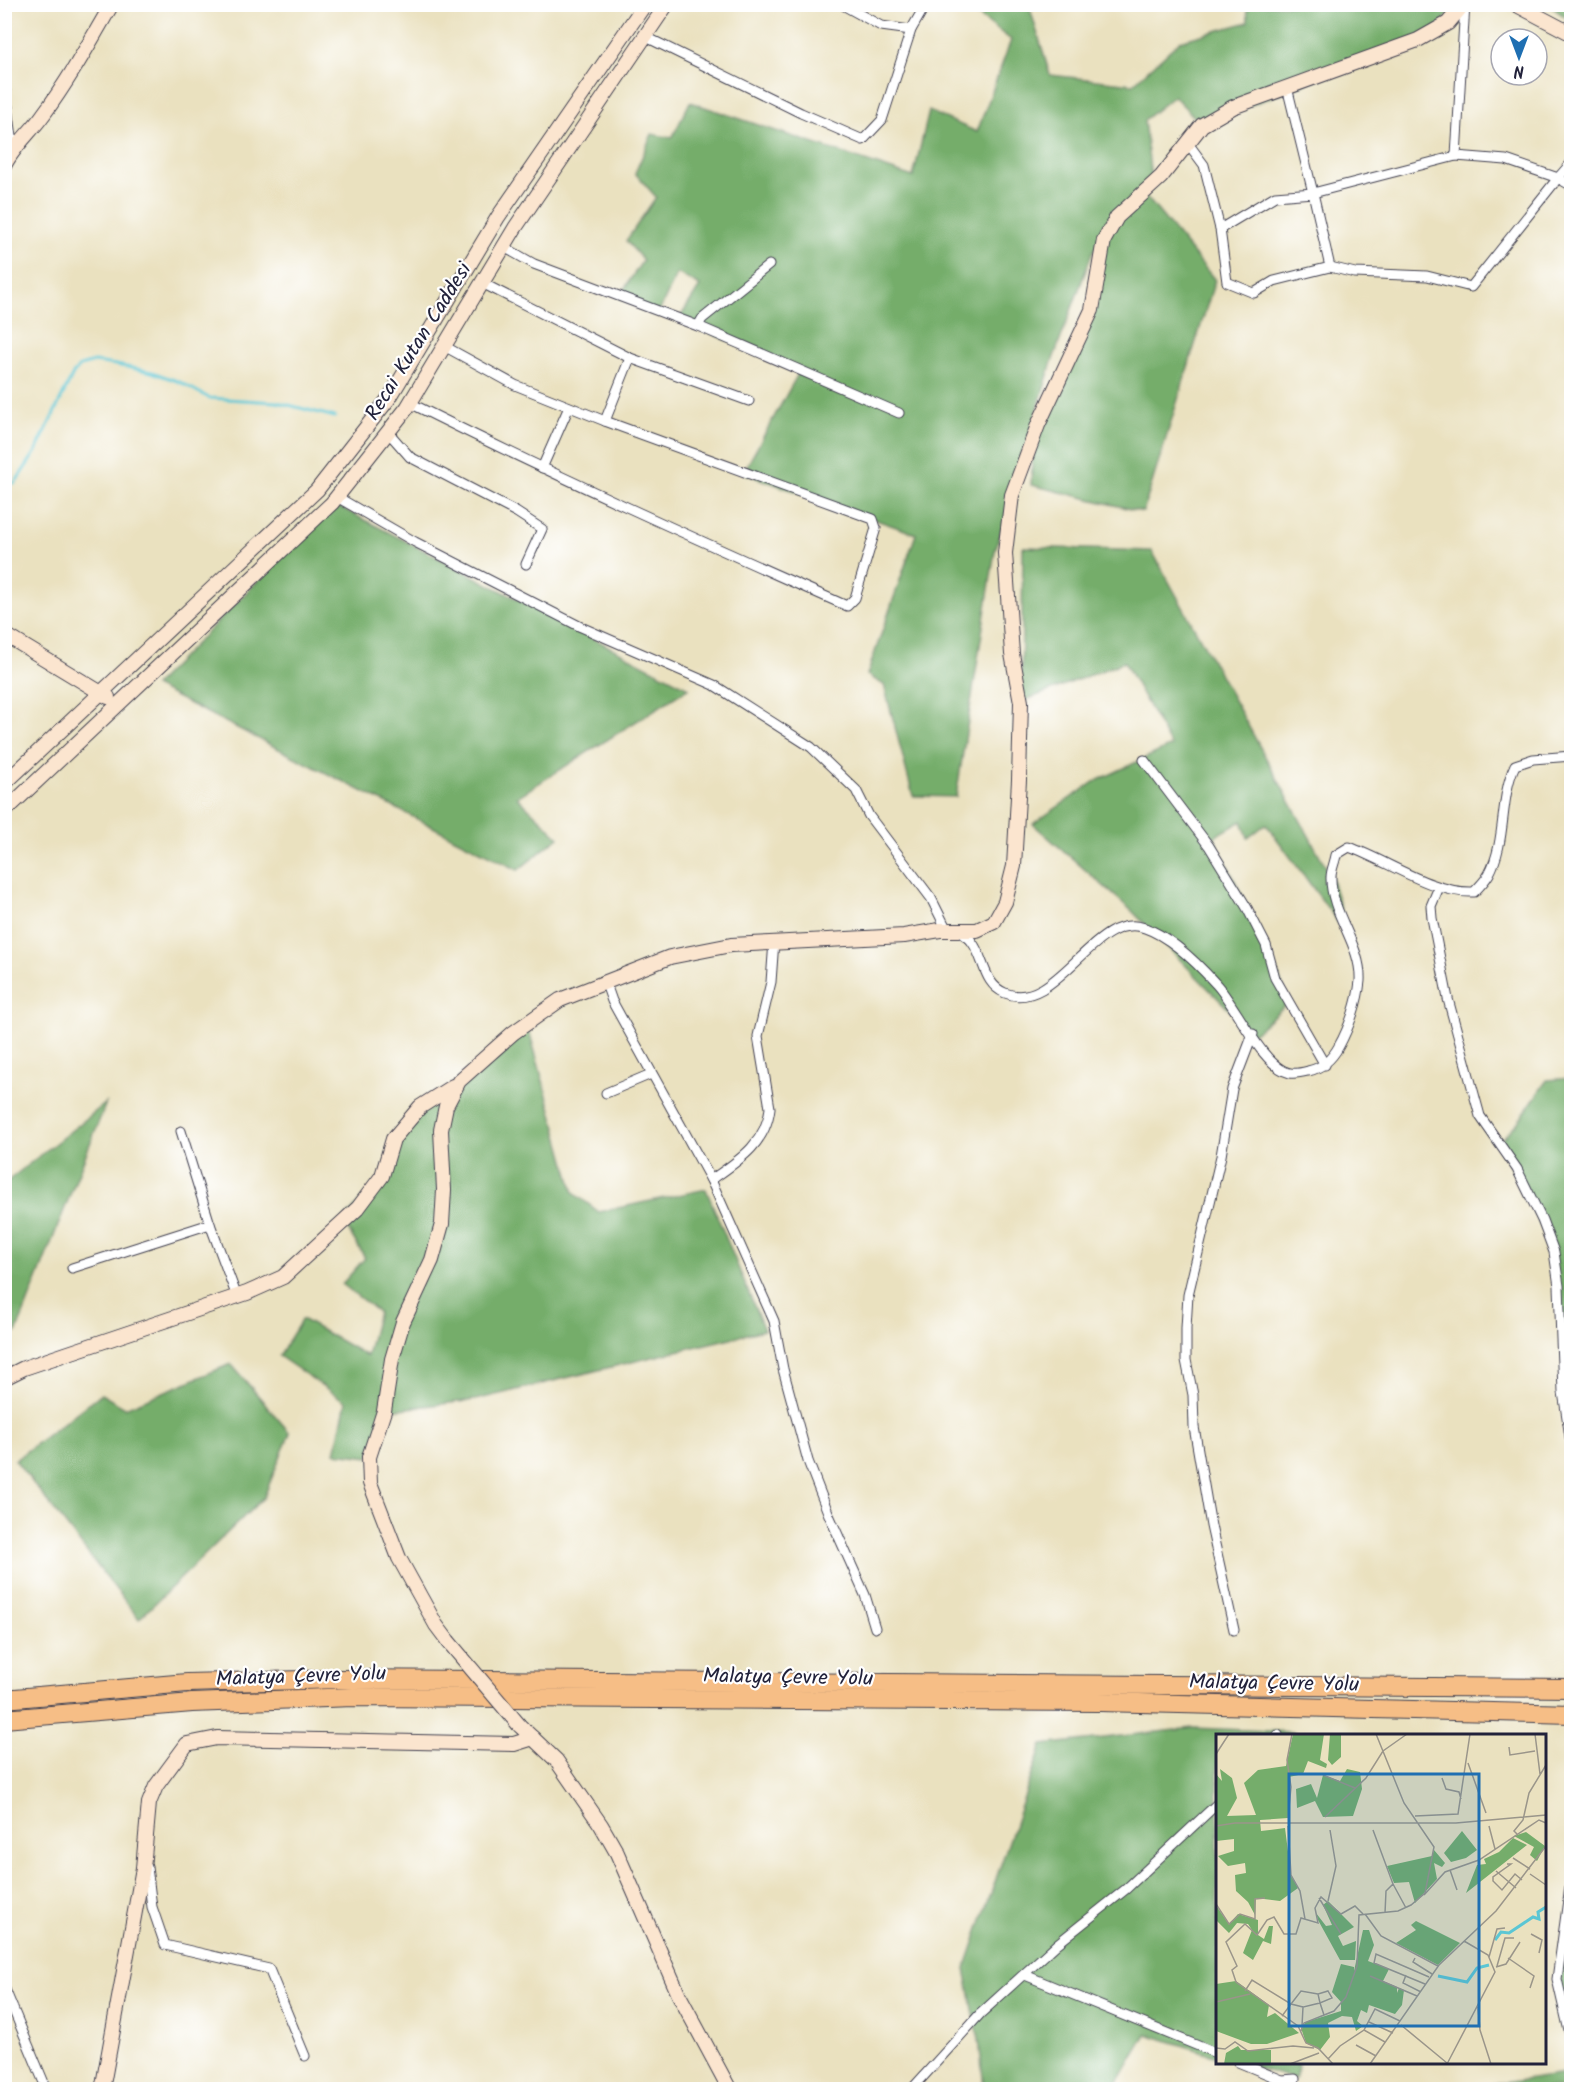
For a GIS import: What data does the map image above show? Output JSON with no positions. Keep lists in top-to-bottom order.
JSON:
{
  "streets": {
    "highway": ["Malatya Çevre Yolu"],
    "street": ["Recai Kutan Caddesi"]
  },
  "north": "bottom"
}
